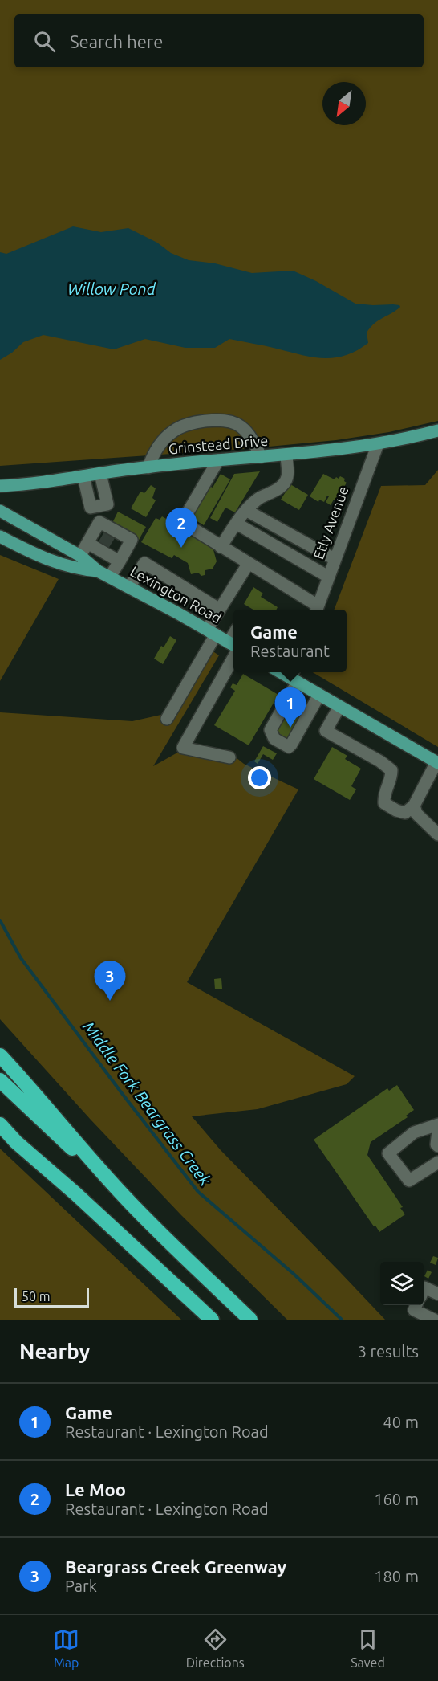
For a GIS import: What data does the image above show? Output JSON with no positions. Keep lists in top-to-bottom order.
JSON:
{
  "streets": {
    "main road": ["Grinstead Drive", "Lexington Road"],
    "street": ["Etly Avenue"]
  },
  "crossings": [
    ["Grinstead Drive", "Etly Avenue"]
  ],
  "water": ["Willow Pond", "Middle Fork Beargrass Creek"],
  "scale_bar": "50 m",
  "north": "bottom left",
  "page": {
    "search": "Search here",
    "pins": ["2", "1", "3"],
    "popup": ["Game", "Restaurant"],
    "scale": "50 m",
    "heading": ["Nearby", "3 results"],
    "list": [
      {
        "mark": "1",
        "name": "Game",
        "note": "Restaurant · Lexington Road",
        "value": "40 m"
      },
      {
        "mark": "2",
        "name": "Le Moo",
        "note": "Restaurant · Lexington Road",
        "value": "160 m"
      },
      {
        "mark": "3",
        "name": "Beargrass Creek Greenway",
        "note": "Park",
        "value": "180 m"
      }
    ],
    "nav": ["Map", "Directions", "Saved"]
  }
}
